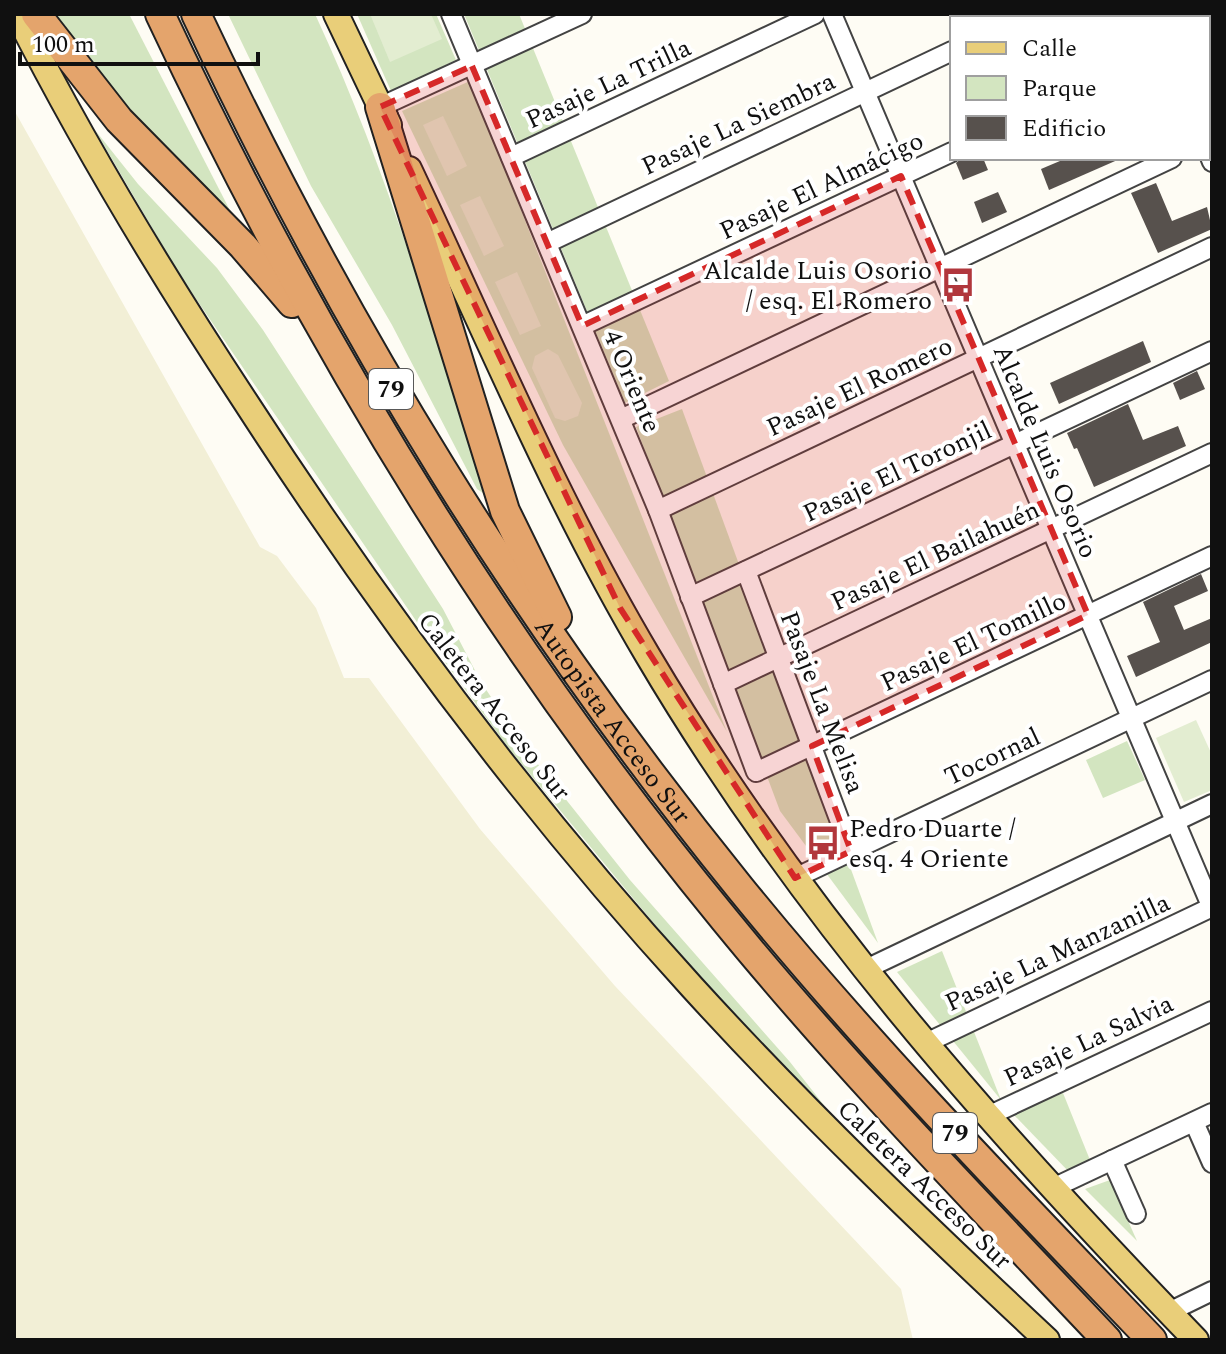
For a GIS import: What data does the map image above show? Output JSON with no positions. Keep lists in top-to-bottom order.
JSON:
{
  "streets": {
    "highway": ["79", "Autopista Acceso Sur"],
    "main road": ["Caletera Acceso Sur"],
    "street": [
      "Pasaje La Trilla",
      "Pasaje La Siembra",
      "Pasaje El Almácigo",
      "4 Oriente",
      "Pasaje El Romero",
      "Alcalde Luis Osorio",
      "Pasaje El Toronjil",
      "Pasaje El Bailahuén",
      "Pasaje El Tomillo",
      "Pasaje La Melisa",
      "Tocornal",
      "Pasaje La Manzanilla",
      "Pasaje La Salvia"
    ]
  },
  "crossings": [
    ["Pasaje La Trilla", "4 Oriente"],
    ["Pasaje La Siembra", "4 Oriente"],
    ["Pasaje La Siembra", "Alcalde Luis Osorio"],
    ["Pasaje El Almácigo", "4 Oriente"],
    ["Pasaje El Almácigo", "Alcalde Luis Osorio"],
    ["4 Oriente", "Pasaje El Romero"],
    ["4 Oriente", "Pasaje El Toronjil"],
    ["4 Oriente", "Pasaje El Bailahuén"],
    ["4 Oriente", "Pasaje El Tomillo"],
    ["Pasaje El Romero", "Alcalde Luis Osorio"],
    ["Alcalde Luis Osorio", "Pasaje El Toronjil"],
    ["Alcalde Luis Osorio", "Pasaje El Bailahuén"],
    ["Alcalde Luis Osorio", "Pasaje El Tomillo"],
    ["Alcalde Luis Osorio", "Tocornal"],
    ["Alcalde Luis Osorio", "Pasaje La Manzanilla"],
    ["Pasaje El Toronjil", "Pasaje La Melisa"],
    ["Pasaje El Bailahuén", "Pasaje La Melisa"],
    ["Pasaje El Tomillo", "Pasaje La Melisa"],
    ["Pasaje La Melisa", "Tocornal"]
  ],
  "places": {
    "bus stop": ["Alcalde Luis Osorio / esq. El Romero", "Pedro Duarte / esq. 4 Oriente"]
  },
  "legend": ["Calle", "Parque", "Edificio"],
  "scale_bar": "100 m"
}
